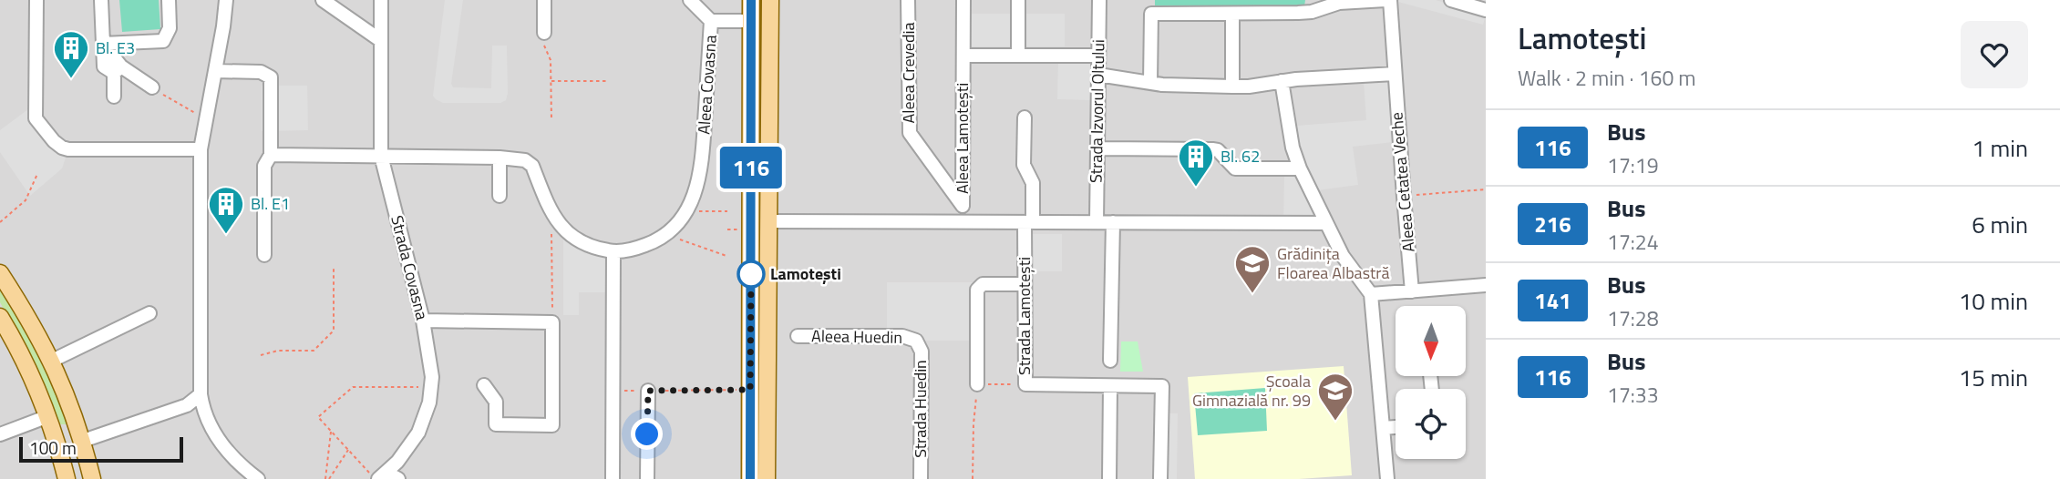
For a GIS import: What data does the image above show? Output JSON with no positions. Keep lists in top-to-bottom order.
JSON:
{
  "streets": {
    "street": [
      "Aleea Crevedia",
      "Aleea Covasna",
      "Strada Izvorul Oltului",
      "Aleea Lamotești",
      "Aleea Cetatea Veche",
      "Strada Covasna",
      "Strada Lamotești",
      "Aleea Huedin",
      "Strada Huedin"
    ]
  },
  "crossings": [
    ["Aleea Crevedia", "Aleea Lamotești"],
    ["Aleea Covasna", "Strada Covasna"],
    ["Aleea Huedin", "Strada Huedin"]
  ],
  "places": {
    "building": ["Bl. E3", "Bl. 62", "Bl. E1"],
    "other": ["Lamotești"],
    "school or university": ["Grădinița Floarea Albastră", "Școala Gimnazială nr. 99"]
  },
  "lines": ["bus line 116"],
  "scale_bar": "100 m",
  "north": "bottom",
  "page": {
    "on_map": "116",
    "heading": ["Lamotești", "Walk · 2 min · 160 m"],
    "list": [
      {
        "mark": "116",
        "name": "Bus",
        "note": "17:19",
        "value": "1 min"
      },
      {
        "mark": "216",
        "name": "Bus",
        "note": "17:24",
        "value": "6 min"
      },
      {
        "mark": "141",
        "name": "Bus",
        "note": "17:28",
        "value": "10 min"
      },
      {
        "mark": "116",
        "name": "Bus",
        "note": "17:33",
        "value": "15 min"
      }
    ],
    "scale": "100 m"
  }
}
